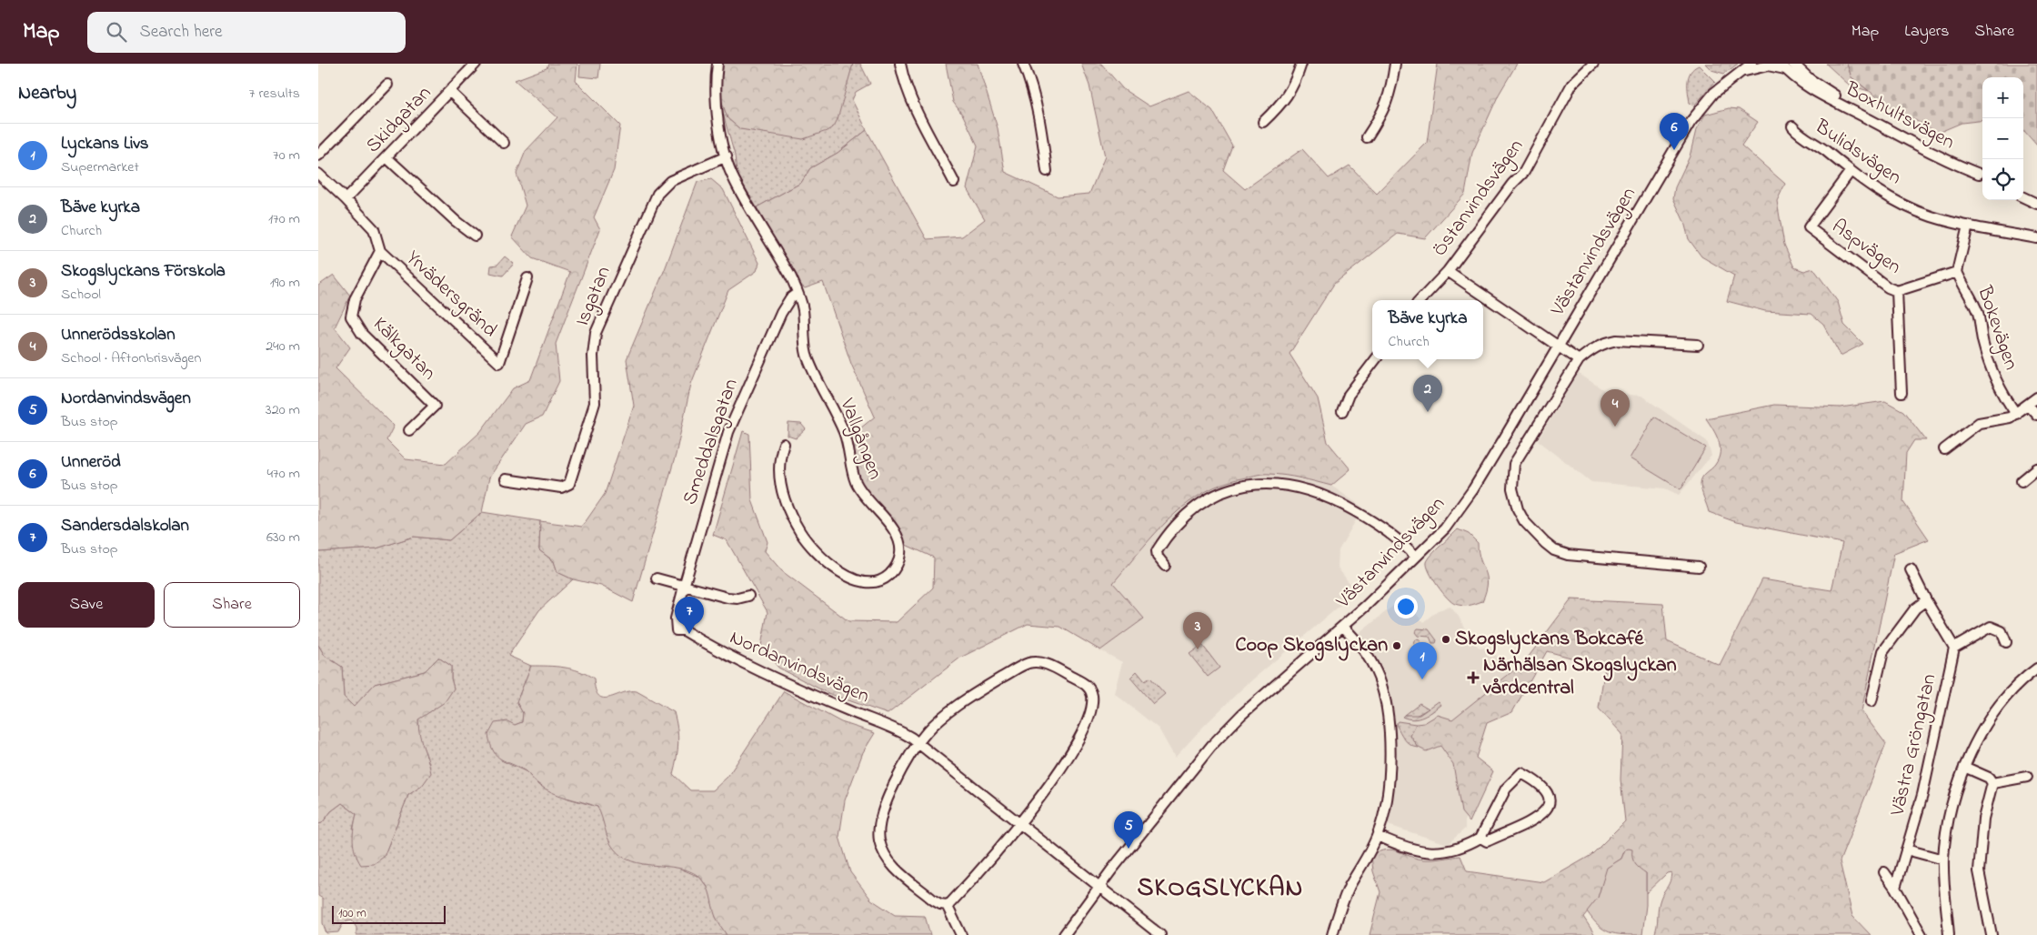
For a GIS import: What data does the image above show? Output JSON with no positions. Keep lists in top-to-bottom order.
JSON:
{
  "streets": {
    "street": [
      "Boxhultsvägen",
      "Skidgatan",
      "Bulidsvägen",
      "Östanvindsvägen",
      "Aspvägen",
      "Västanvindsvägen",
      "Yrvädersgränd",
      "Isgatan",
      "Bokevägen",
      "Kälkgatan",
      "Vallgången",
      "Smeddalsgatan",
      "Nordanvindsvägen",
      "Västra Gröngatan"
    ]
  },
  "crossings": [
    ["Boxhultsvägen", "Västanvindsvägen"],
    ["Bulidsvägen", "Aspvägen"],
    ["Bulidsvägen", "Bokevägen"],
    ["Aspvägen", "Bokevägen"],
    ["Västanvindsvägen", "Nordanvindsvägen"],
    ["Yrvädersgränd", "Kälkgatan"],
    ["Isgatan", "Vallgången"],
    ["Vallgången", "Smeddalsgatan"],
    ["Smeddalsgatan", "Nordanvindsvägen"]
  ],
  "districts": ["SKOGSLYCKAN"],
  "places": {
    "other": ["Skogslyckans Bokcafé", "Coop Skogslyckan"],
    "health": ["Närhälsan Skogslyckan vårdcentral"]
  },
  "scale_bar": "100 m",
  "page": {
    "header": "Map",
    "search": "Search here",
    "nav": ["Map", "Layers", "Share"],
    "heading": ["Nearby", "7 results"],
    "map_buttons": ["+", "−"],
    "pins": [
      "6",
      "2",
      "4",
      "7",
      "3",
      "1",
      "5"
    ],
    "list": [
      {
        "mark": "1",
        "name": "Lyckans Livs",
        "note": "Supermarket",
        "value": "70 m"
      },
      {
        "mark": "2",
        "name": "Bäve kyrka",
        "note": "Church",
        "value": "170 m"
      },
      {
        "mark": "3",
        "name": "Skogslyckans Förskola",
        "note": "School",
        "value": "190 m"
      },
      {
        "mark": "4",
        "name": "Unnerödsskolan",
        "note": "School · Aftonbrisvägen",
        "value": "240 m"
      },
      {
        "mark": "5",
        "name": "Nordanvindsvägen",
        "note": "Bus stop",
        "value": "320 m"
      },
      {
        "mark": "6",
        "name": "Unneröd",
        "note": "Bus stop",
        "value": "470 m"
      },
      {
        "mark": "7",
        "name": "Sandersdalskolan",
        "note": "Bus stop",
        "value": "630 m"
      }
    ],
    "popup": ["Bäve kyrka", "Church"],
    "buttons": ["Save", "Share"],
    "scale": "100 m"
  }
}
